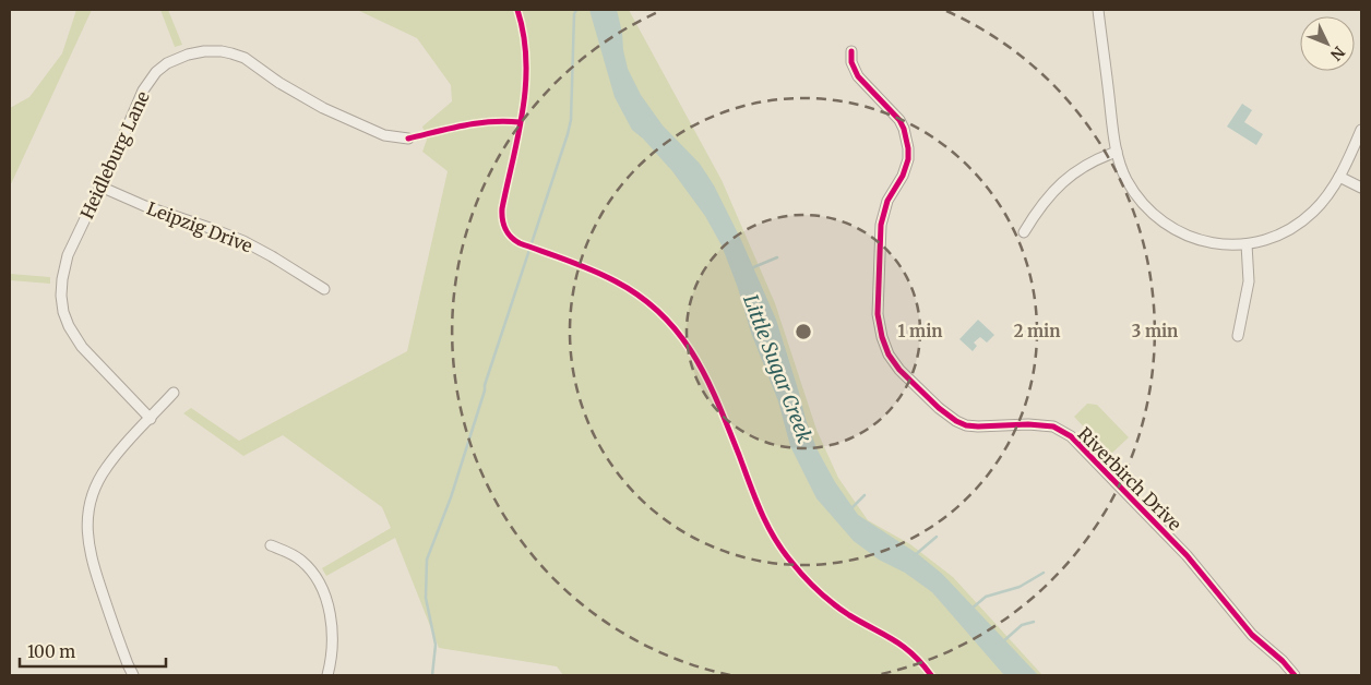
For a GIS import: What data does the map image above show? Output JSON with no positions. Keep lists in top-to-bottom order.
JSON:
{
  "streets": {
    "street": ["Heidleburg Lane", "Leipzig Drive", "Riverbirch Drive"]
  },
  "crossings": [
    ["Heidleburg Lane", "Leipzig Drive"]
  ],
  "water": ["Little Sugar Creek"],
  "scale_bar": "100 m",
  "north": "bottom right",
  "rings": ["1 min", "2 min", "3 min"]
}
